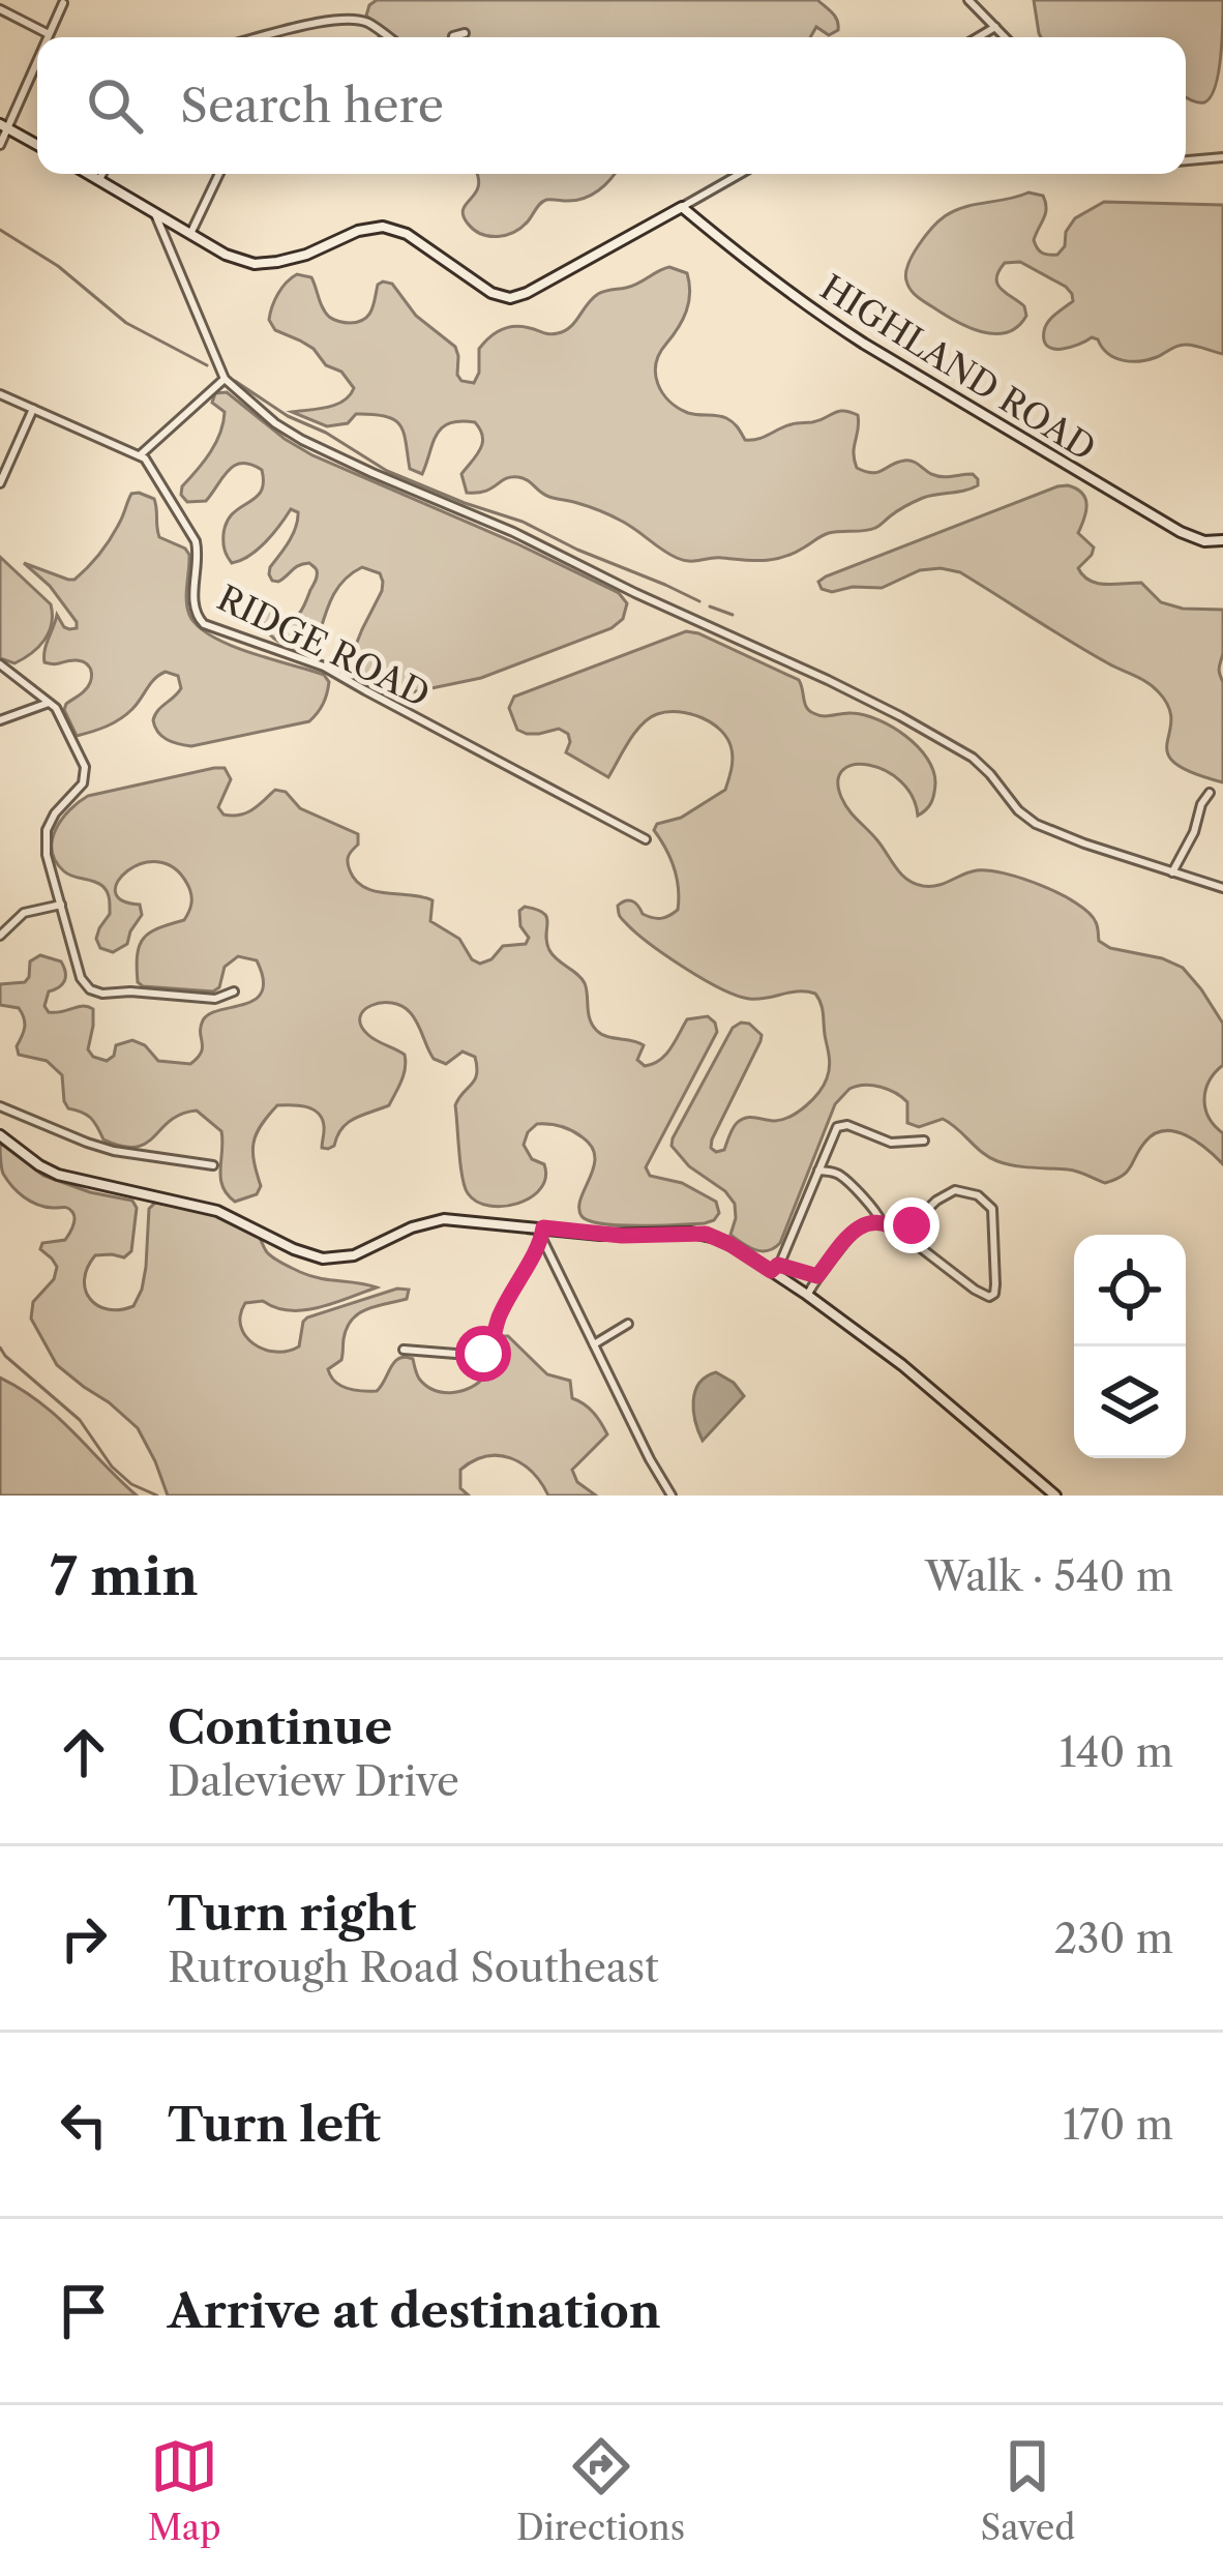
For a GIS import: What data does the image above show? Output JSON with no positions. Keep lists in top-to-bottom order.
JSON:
{
  "streets": {
    "street": ["HIGHLAND ROAD", "RIDGE ROAD"]
  },
  "page": {
    "search": "Search here",
    "heading": ["7 min", "Walk · 540 m"],
    "list": [
      ["Continue", "Daleview Drive", "140 m"],
      ["Turn right", "Rutrough Road Southeast", "230 m"],
      ["Turn left", "170 m"],
      "Arrive at destination"
    ],
    "nav": ["Map", "Directions", "Saved"]
  }
}
